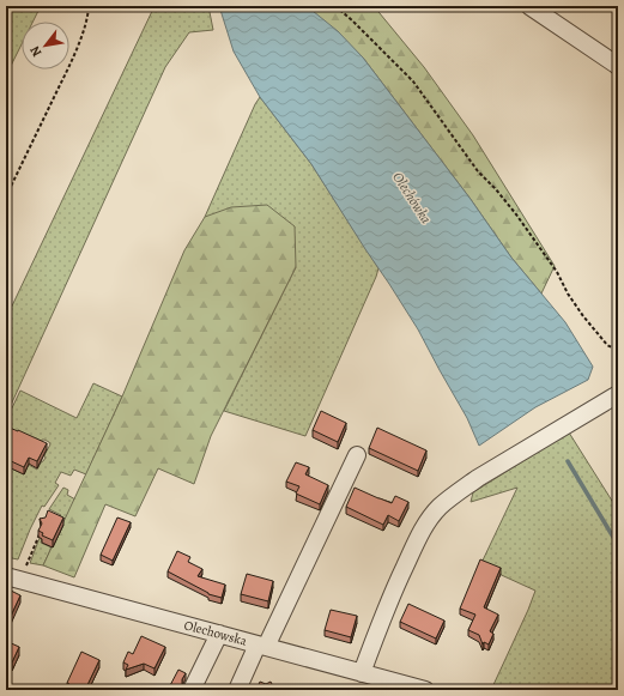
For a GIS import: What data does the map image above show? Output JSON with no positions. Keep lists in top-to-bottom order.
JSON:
{
  "streets": {
    "street": ["Olechowska"]
  },
  "water": ["Olechówka"],
  "north": "bottom left"
}
